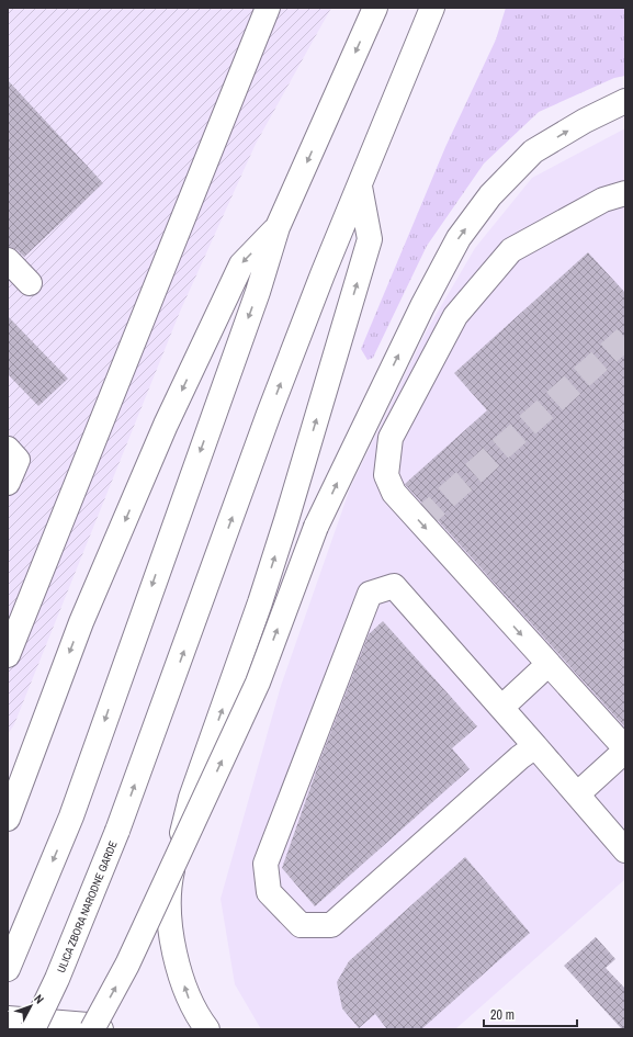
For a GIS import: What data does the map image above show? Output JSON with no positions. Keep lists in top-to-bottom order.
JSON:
{
  "streets": {
    "main road": ["ULICA ZBORA NARODNE GARDE"]
  },
  "scale_bar": "20 m",
  "north": "top right"
}
